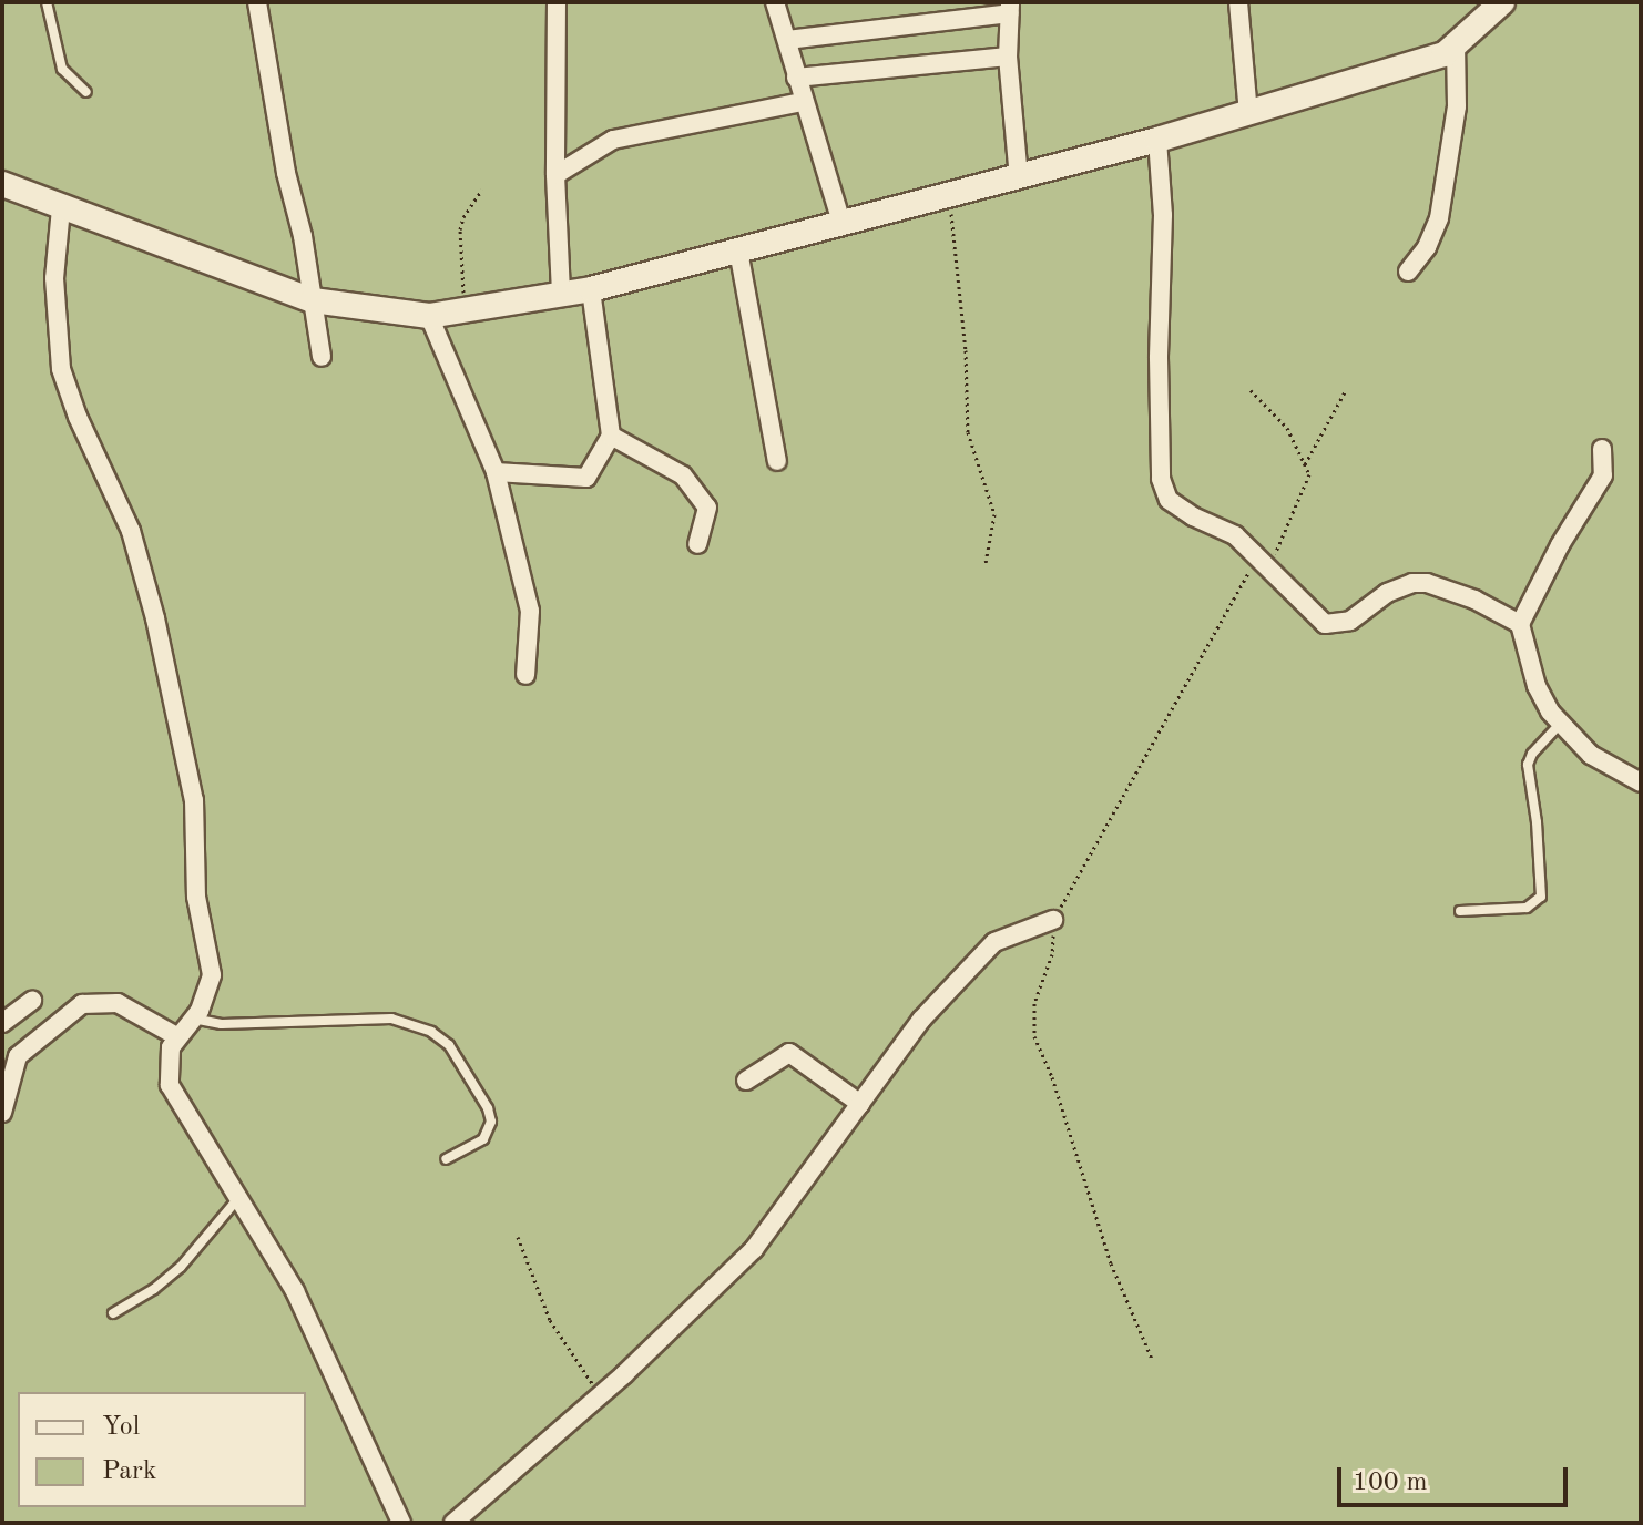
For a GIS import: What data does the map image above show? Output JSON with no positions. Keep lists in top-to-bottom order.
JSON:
{
  "legend": ["Yol", "Park"],
  "scale_bar": "100 m"
}
